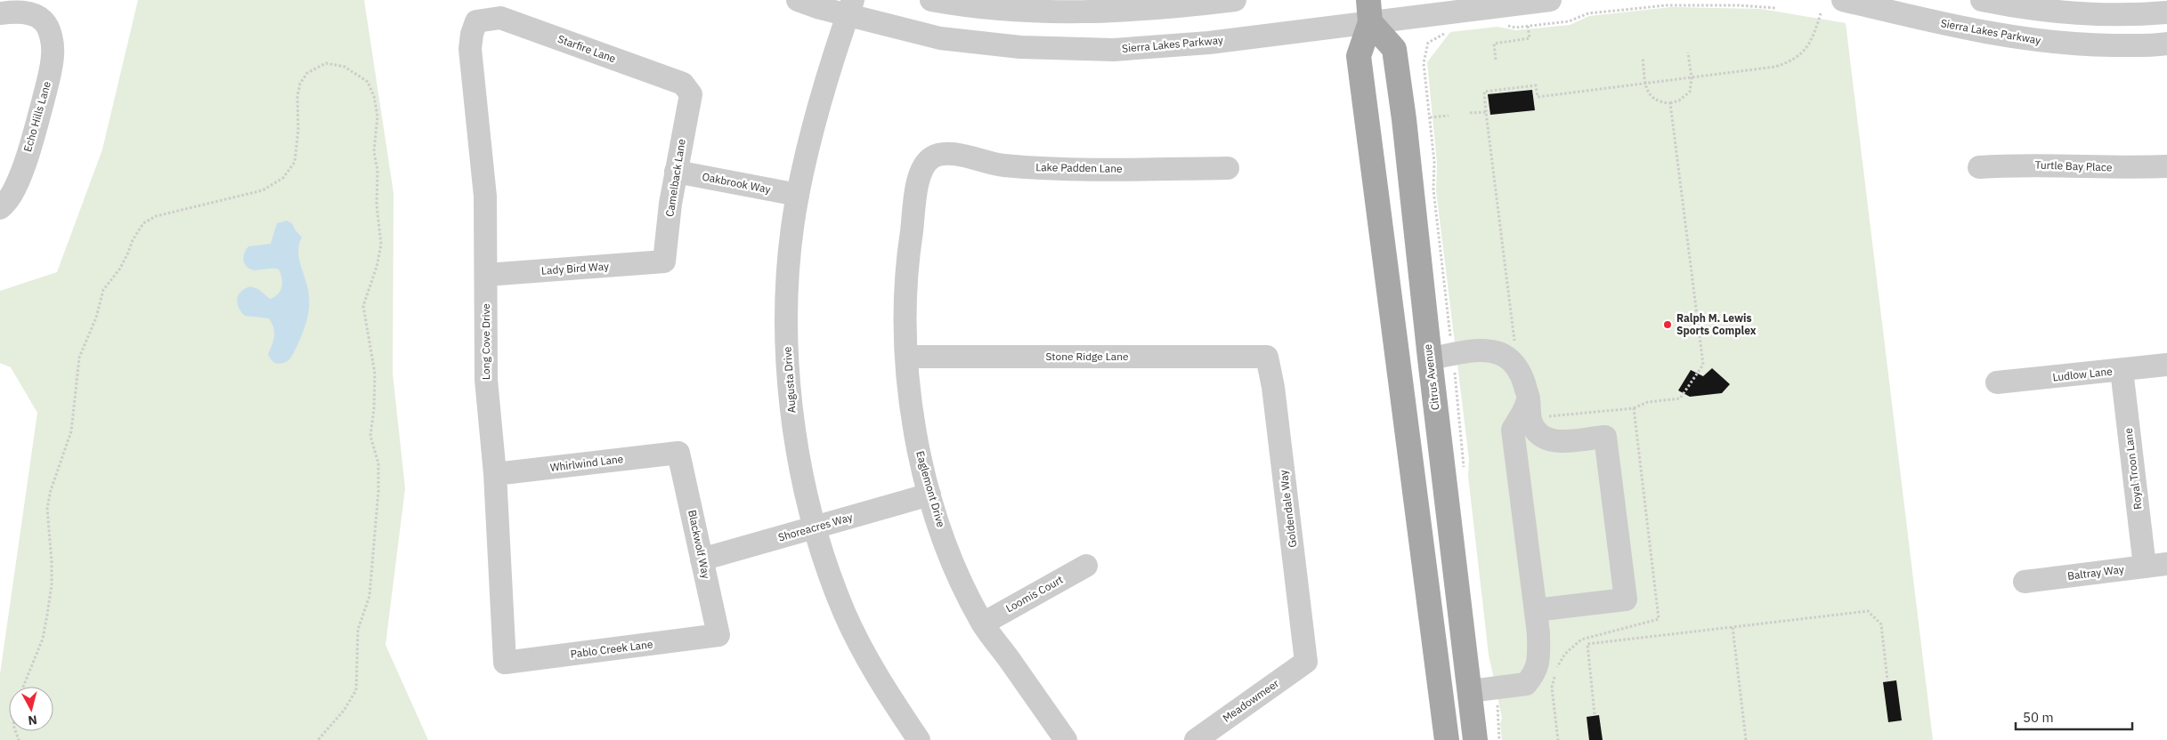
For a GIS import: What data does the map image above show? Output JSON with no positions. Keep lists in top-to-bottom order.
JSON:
{
  "streets": {
    "main road": ["Citrus Avenue"],
    "street": [
      "Sierra Lakes Parkway",
      "Starfire Lane",
      "Echo Hills Lane",
      "Turtle Bay Place",
      "Lake Padden Lane",
      "Camelback Lane",
      "Oakbrook Way",
      "Lady Bird Way",
      "Long Cove Drive",
      "Stone Ridge Lane",
      "Ludlow Lane",
      "Augusta Drive",
      "Whirlwind Lane",
      "Royal Troon Lane",
      "Eaglemont Drive",
      "Goldendale Way",
      "Shoreacres Way",
      "Blackwolf Way",
      "Baltray Way",
      "Loomis Court",
      "Pablo Creek Lane",
      "Meadowmeer"
    ]
  },
  "crossings": [
    ["Sierra Lakes Parkway", "Citrus Avenue"],
    ["Sierra Lakes Parkway", "Augusta Drive"],
    ["Starfire Lane", "Camelback Lane"],
    ["Starfire Lane", "Long Cove Drive"],
    ["Lake Padden Lane", "Eaglemont Drive"],
    ["Camelback Lane", "Oakbrook Way"],
    ["Camelback Lane", "Lady Bird Way"],
    ["Oakbrook Way", "Augusta Drive"],
    ["Lady Bird Way", "Long Cove Drive"],
    ["Long Cove Drive", "Whirlwind Lane"],
    ["Long Cove Drive", "Pablo Creek Lane"],
    ["Stone Ridge Lane", "Eaglemont Drive"],
    ["Stone Ridge Lane", "Goldendale Way"],
    ["Ludlow Lane", "Royal Troon Lane"],
    ["Augusta Drive", "Shoreacres Way"],
    ["Whirlwind Lane", "Blackwolf Way"],
    ["Royal Troon Lane", "Baltray Way"],
    ["Eaglemont Drive", "Shoreacres Way"],
    ["Eaglemont Drive", "Loomis Court"],
    ["Goldendale Way", "Meadowmeer"],
    ["Shoreacres Way", "Blackwolf Way"],
    ["Blackwolf Way", "Pablo Creek Lane"]
  ],
  "places": ["Ralph M. Lewis Sports Complex"],
  "scale_bar": "50 m",
  "north": "bottom"
}
